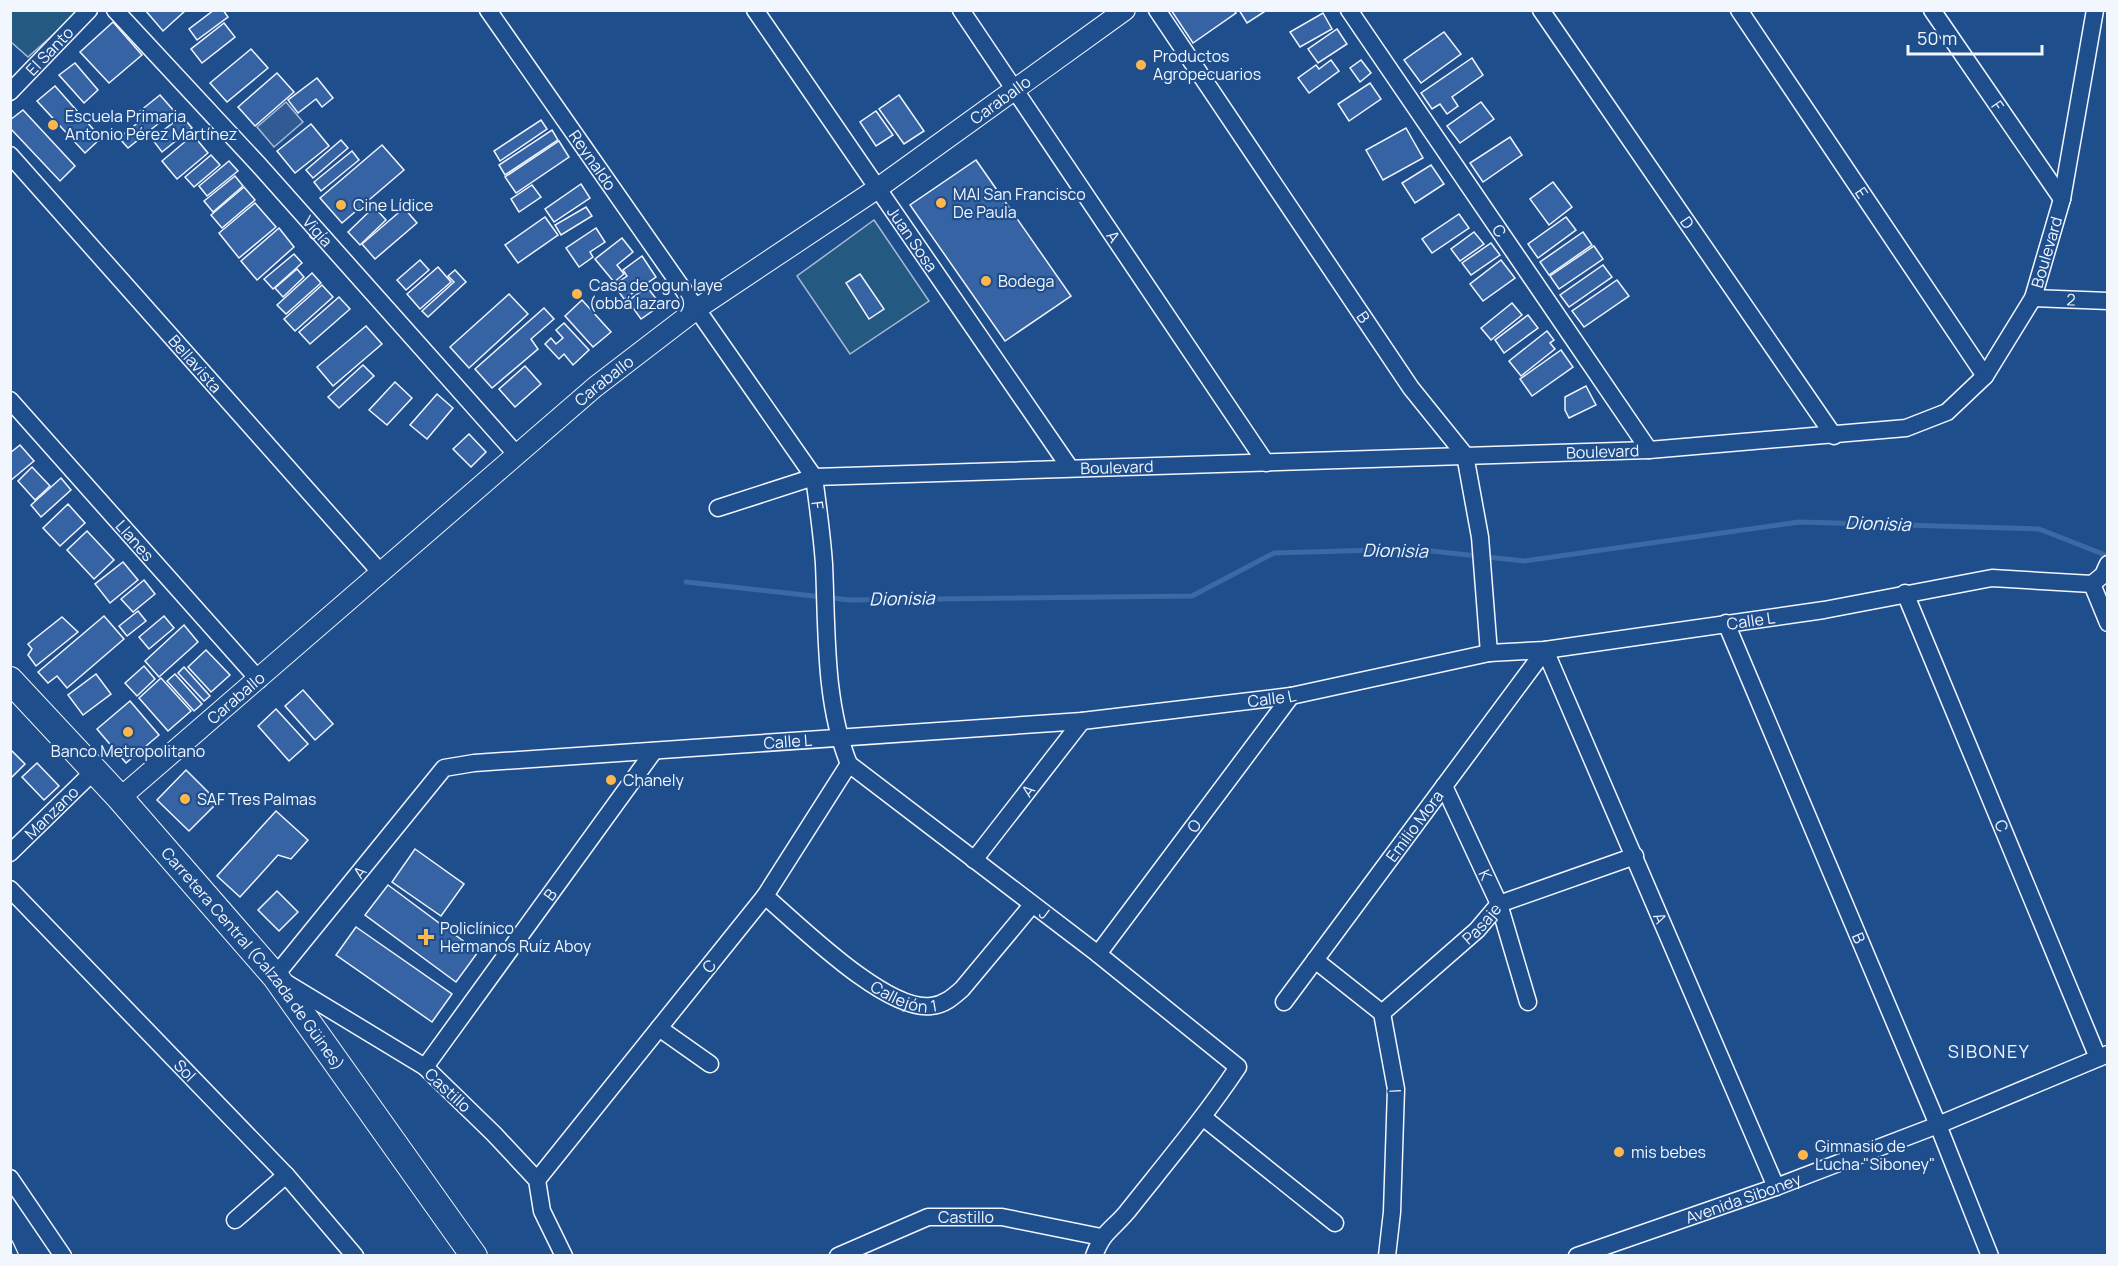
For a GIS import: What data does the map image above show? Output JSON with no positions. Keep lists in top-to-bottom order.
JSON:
{
  "streets": {
    "main road": ["Carretera Central (Calzada de Güines)"],
    "street": [
      "El Santo",
      "Caraballo",
      "F",
      "Reynaldo",
      "E",
      "D",
      "C",
      "Vigía",
      "A",
      "Juan Sosa",
      "Boulevard",
      "2",
      "B",
      "Bellavista",
      "Llanes",
      "Calle L",
      "Manzano",
      "O",
      "Emilio Mora",
      "K",
      "J",
      "Pasaje",
      "Callejón 1",
      "Sol",
      "Castillo",
      "I",
      "Avenida Siboney"
    ]
  },
  "crossings": [
    ["Caraballo", "F"],
    ["Caraballo", "Reynaldo"],
    ["Caraballo", "Vigía"],
    ["Caraballo", "A"],
    ["Caraballo", "Juan Sosa"],
    ["Caraballo", "Bellavista"],
    ["Caraballo", "Llanes"],
    ["Caraballo", "Carretera Central (Calzada de Güines)"],
    ["F", "Reynaldo"],
    ["F", "Boulevard"],
    ["F", "Calle L"],
    ["E", "Boulevard"],
    ["D", "Boulevard"],
    ["C", "Boulevard"],
    ["C", "Calle L"],
    ["C", "J"],
    ["C", "Callejón 1"],
    ["C", "Castillo"],
    ["C", "Avenida Siboney"],
    ["A", "Boulevard"],
    ["A", "Calle L"],
    ["A", "Emilio Mora"],
    ["A", "J"],
    ["A", "Pasaje"],
    ["A", "Carretera Central (Calzada de Güines)"],
    ["A", "Castillo"],
    ["A", "Avenida Siboney"],
    ["Juan Sosa", "Boulevard"],
    ["Boulevard", "2"],
    ["Boulevard", "B"],
    ["B", "Calle L"],
    ["B", "Castillo"],
    ["B", "Avenida Siboney"],
    ["Calle L", "O"],
    ["Calle L", "Emilio Mora"],
    ["Manzano", "Carretera Central (Calzada de Güines)"],
    ["O", "J"],
    ["Emilio Mora", "K"],
    ["K", "Pasaje"],
    ["J", "Callejón 1"],
    ["Pasaje", "I"],
    ["Carretera Central (Calzada de Güines)", "Castillo"]
  ],
  "districts": ["SIBONEY"],
  "water": ["Dionisia"],
  "places": {
    "other": [
      "Productos Agropecuarios",
      "Escuela Primaria Antonio Pérez Martínez",
      "MAI San Francisco De Paula",
      "Cine Lídice",
      "Bodega",
      "Casa de ogun laye (obbá lazaro)",
      "Banco Metropolitano",
      "Chanely",
      "SAF Tres Palmas",
      "mis bebes",
      "Gimnasio de Lucha \"Siboney\""
    ],
    "health": ["Policlínico Hermanos Ruíz Aboy"]
  },
  "scale_bar": "50 m"
}
